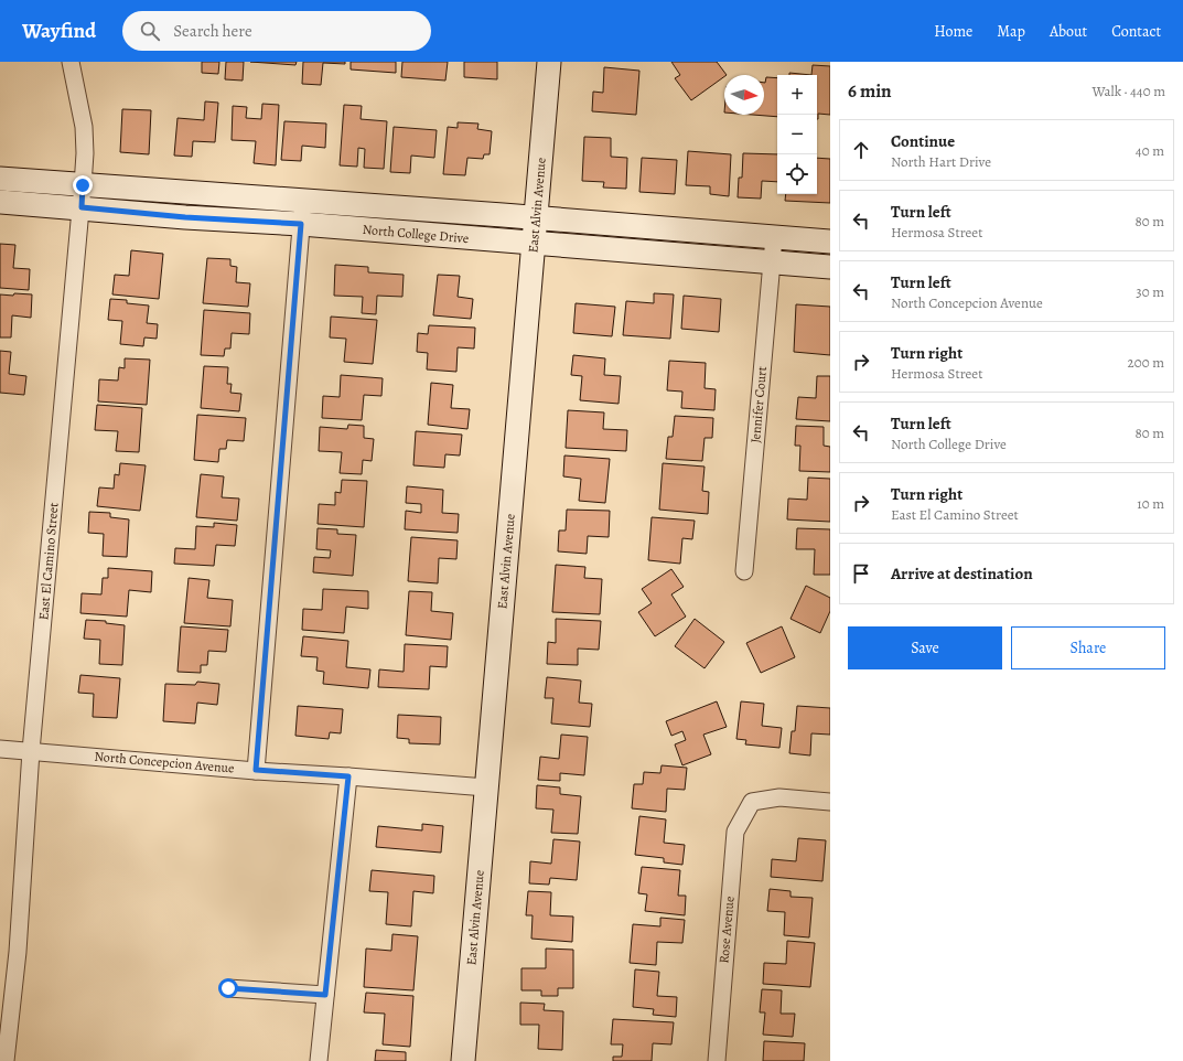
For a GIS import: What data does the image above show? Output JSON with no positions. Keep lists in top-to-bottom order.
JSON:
{
  "streets": {
    "street": [
      "East Alvin Avenue",
      "North College Drive",
      "Jennifer Court",
      "East El Camino Street",
      "North Concepcion Avenue",
      "Rose Avenue"
    ]
  },
  "crossings": [
    ["East Alvin Avenue", "North College Drive"],
    ["East Alvin Avenue", "North Concepcion Avenue"],
    ["North College Drive", "Jennifer Court"],
    ["North College Drive", "East El Camino Street"],
    ["East El Camino Street", "North Concepcion Avenue"]
  ],
  "north": "right",
  "page": {
    "header": "Wayfind",
    "search": "Search here",
    "nav": [
      "Home",
      "Map",
      "About",
      "Contact"
    ],
    "heading": ["6 min", "Walk · 440 m"],
    "map_buttons": ["+", "−"],
    "list": [
      ["Continue", "North Hart Drive", "40 m"],
      ["Turn left", "Hermosa Street", "80 m"],
      ["Turn left", "North Concepcion Avenue", "30 m"],
      ["Turn right", "Hermosa Street", "200 m"],
      ["Turn left", "North College Drive", "80 m"],
      ["Turn right", "East El Camino Street", "10 m"],
      "Arrive at destination"
    ],
    "buttons": ["Save", "Share"]
  }
}
